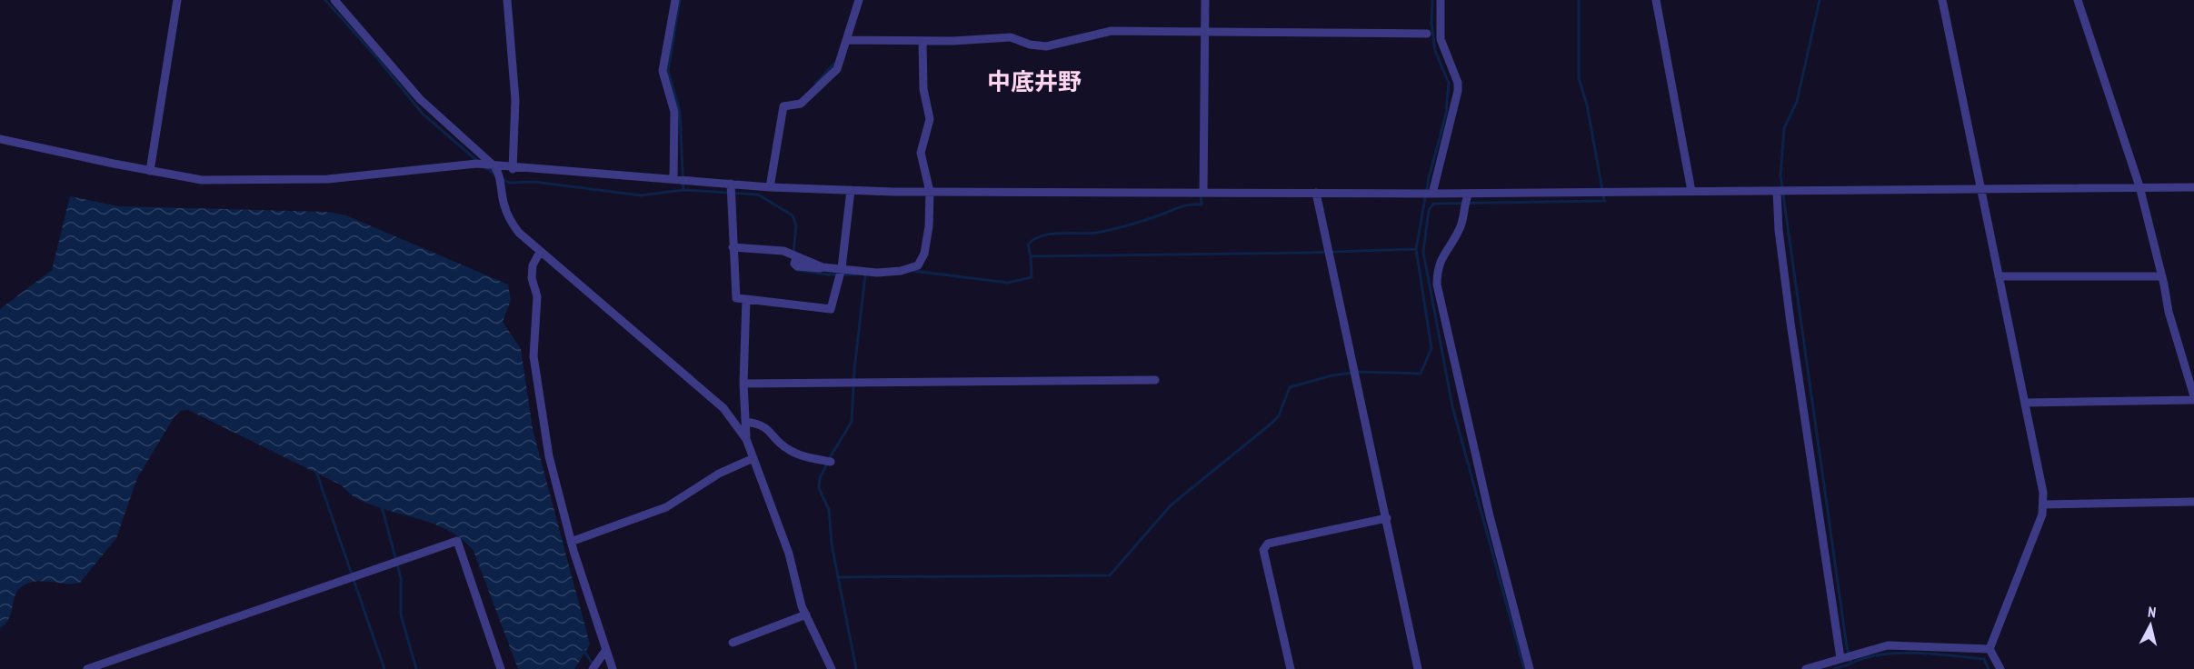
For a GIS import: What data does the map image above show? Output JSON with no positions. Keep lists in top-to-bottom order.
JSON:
{
  "districts": ["中底井野"],
  "north": "top"
}
